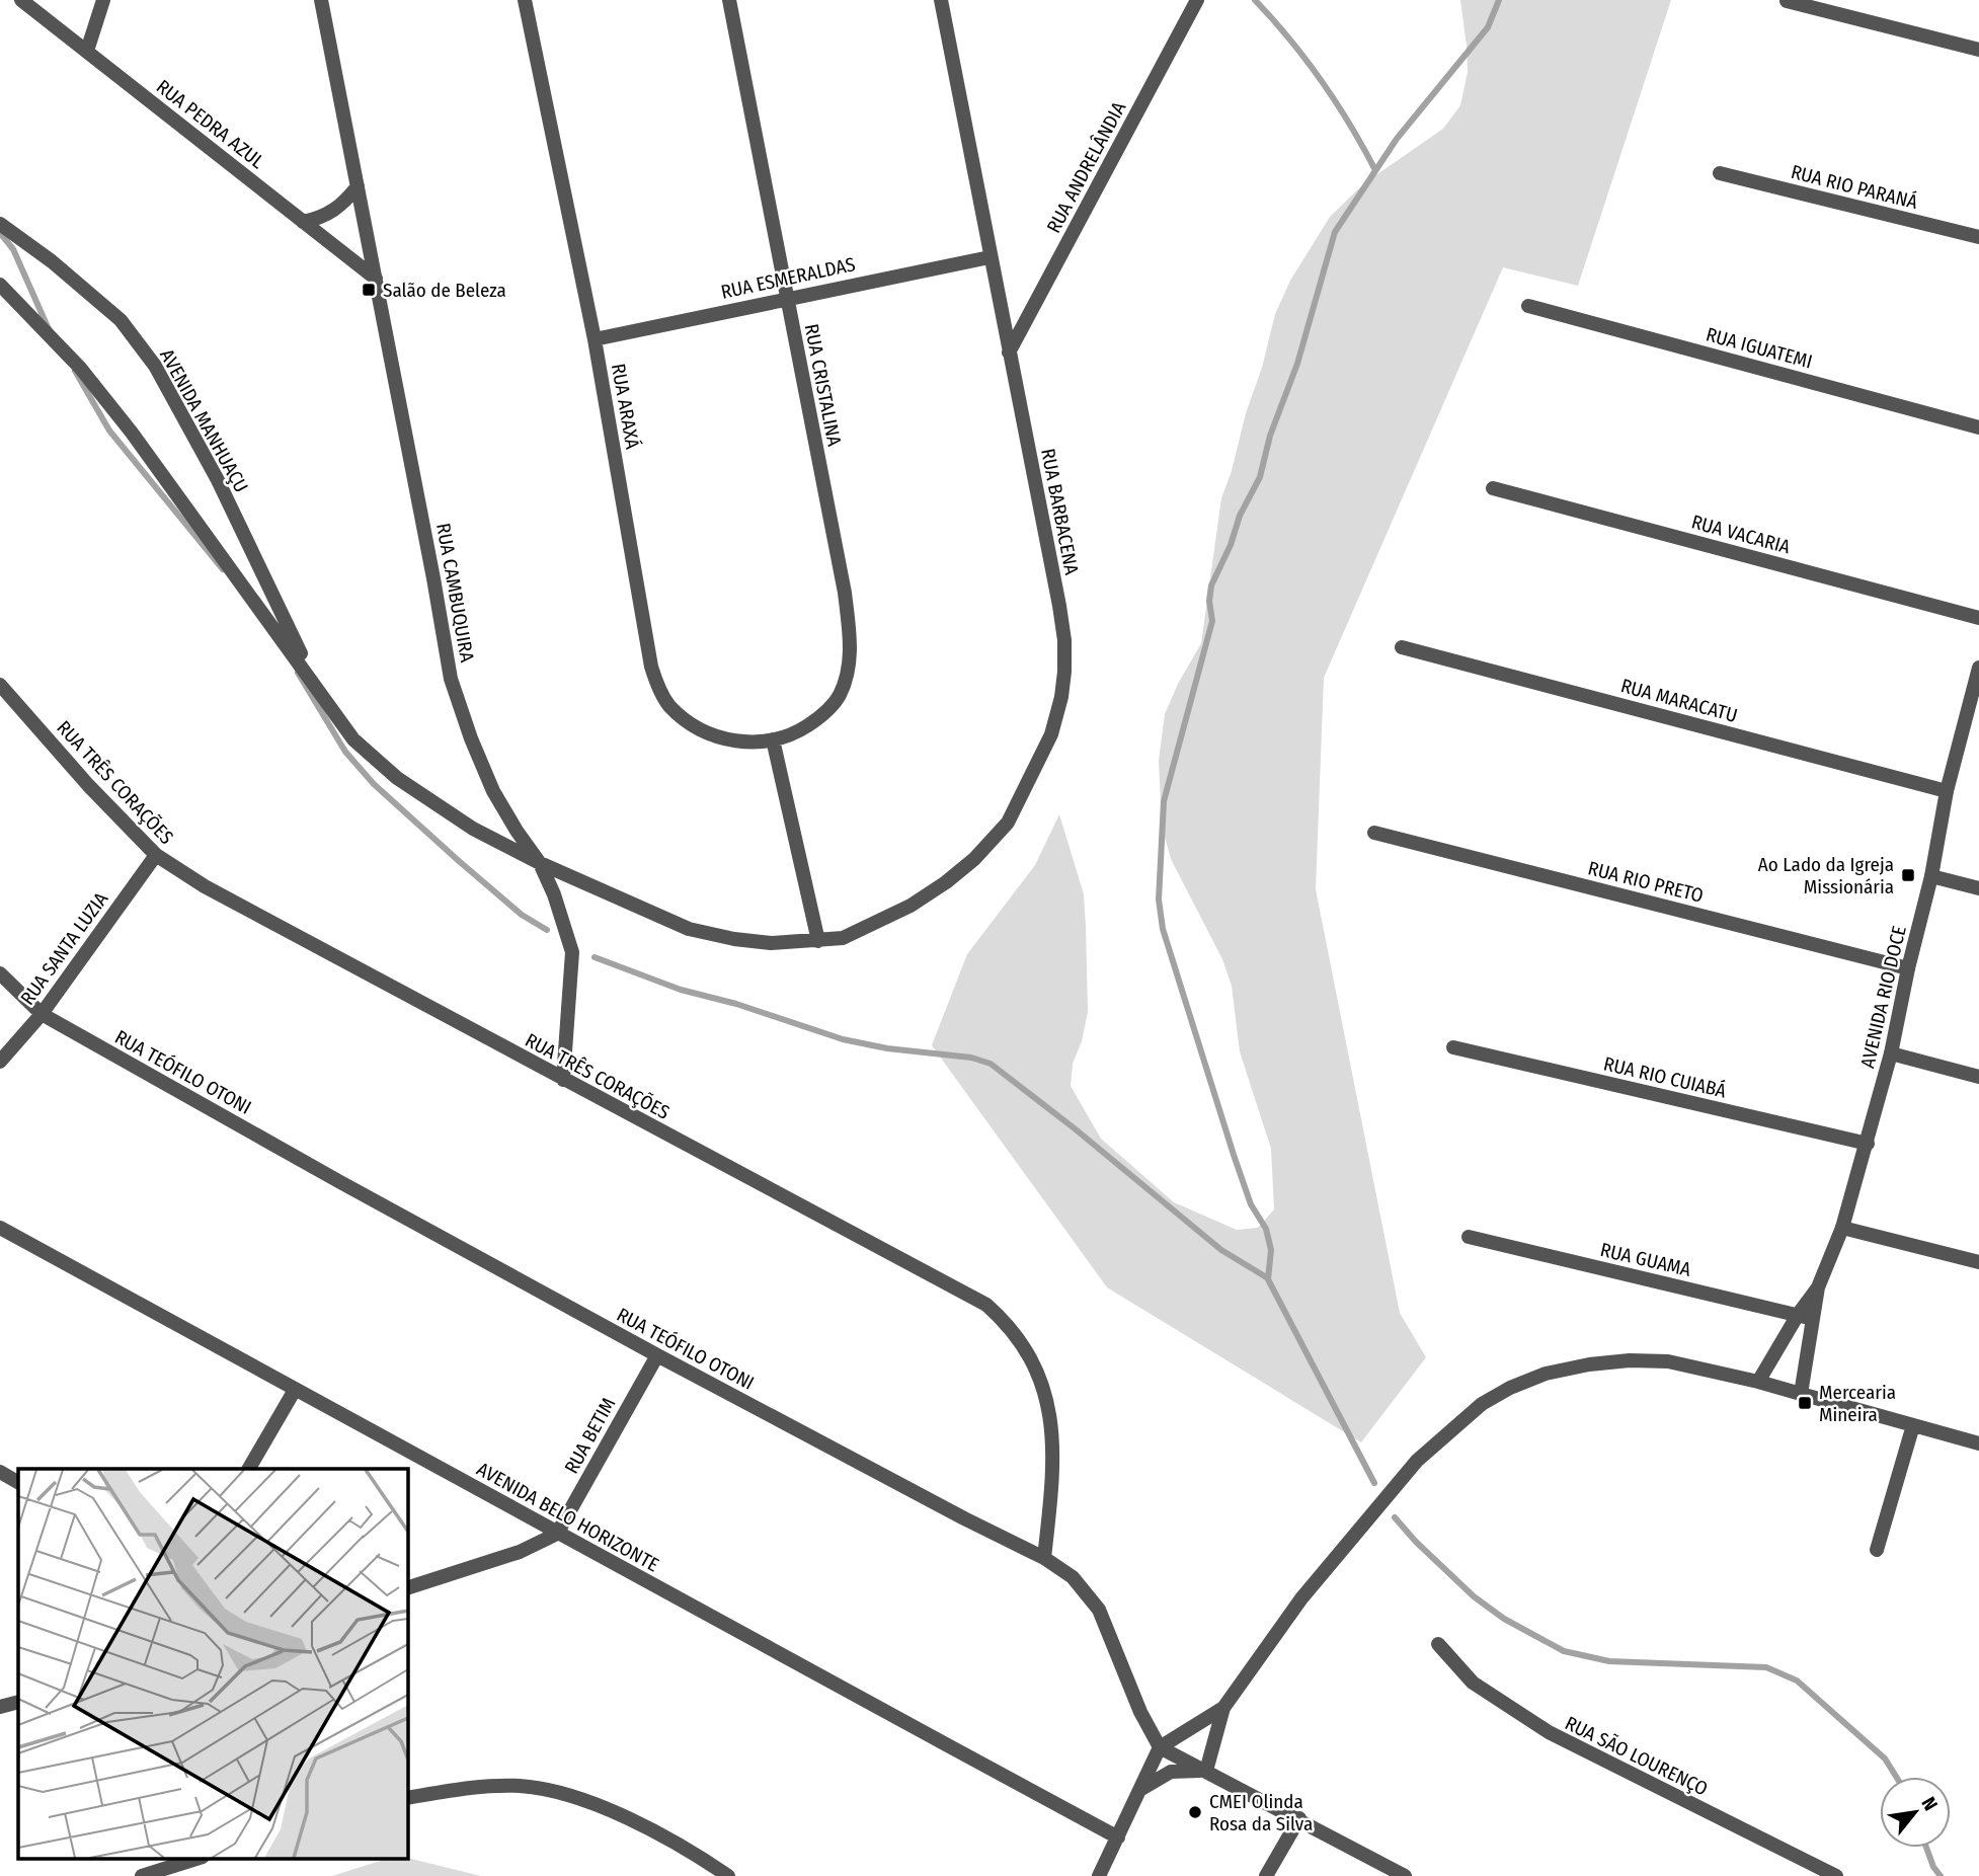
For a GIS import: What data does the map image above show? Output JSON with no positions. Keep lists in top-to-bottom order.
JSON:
{
  "streets": {
    "street": [
      "RUA PEDRA AZUL",
      "RUA ANDRELÂNDIA",
      "RUA RIO PARANÁ",
      "RUA ESMERALDAS",
      "RUA IGUATEMI",
      "RUA CRISTALINA",
      "RUA ARAXÁ",
      "AVENIDA MANHUAÇU",
      "RUA BARBACENA",
      "RUA VACARIA",
      "RUA CAMBUQUIRA",
      "RUA MARACATU",
      "RUA TRÊS CORAÇÕES",
      "RUA RIO PRETO",
      "RUA SANTA LUZIA",
      "AVENIDA RIO DOCE",
      "RUA TEÓFILO OTONI",
      "RUA RIO CUIABÁ",
      "RUA GUAMA",
      "RUA BETIM",
      "AVENIDA BELO HORIZONTE",
      "RUA SÃO LOURENÇO"
    ]
  },
  "crossings": [
    ["RUA PEDRA AZUL", "RUA CAMBUQUIRA"],
    ["RUA ANDRELÂNDIA", "RUA BARBACENA"],
    ["RUA ESMERALDAS", "RUA CRISTALINA"],
    ["RUA ESMERALDAS", "RUA ARAXÁ"],
    ["RUA ESMERALDAS", "RUA BARBACENA"],
    ["RUA CRISTALINA", "RUA ARAXÁ"],
    ["AVENIDA MANHUAÇU", "RUA CAMBUQUIRA"],
    ["RUA MARACATU", "AVENIDA RIO DOCE"],
    ["RUA TRÊS CORAÇÕES", "RUA SANTA LUZIA"],
    ["RUA TRÊS CORAÇÕES", "RUA TEÓFILO OTONI"],
    ["RUA RIO PRETO", "AVENIDA RIO DOCE"],
    ["RUA SANTA LUZIA", "RUA TEÓFILO OTONI"],
    ["AVENIDA RIO DOCE", "RUA RIO CUIABÁ"],
    ["AVENIDA RIO DOCE", "RUA GUAMA"],
    ["RUA TEÓFILO OTONI", "RUA BETIM"],
    ["RUA BETIM", "AVENIDA BELO HORIZONTE"]
  ],
  "places": {
    "transit": ["Salão de Beleza", "Ao Lado da Igreja Missionária", "Mercearia Mineira"],
    "other": ["CMEI Olinda Rosa da Silva"]
  },
  "north": "top right"
}
